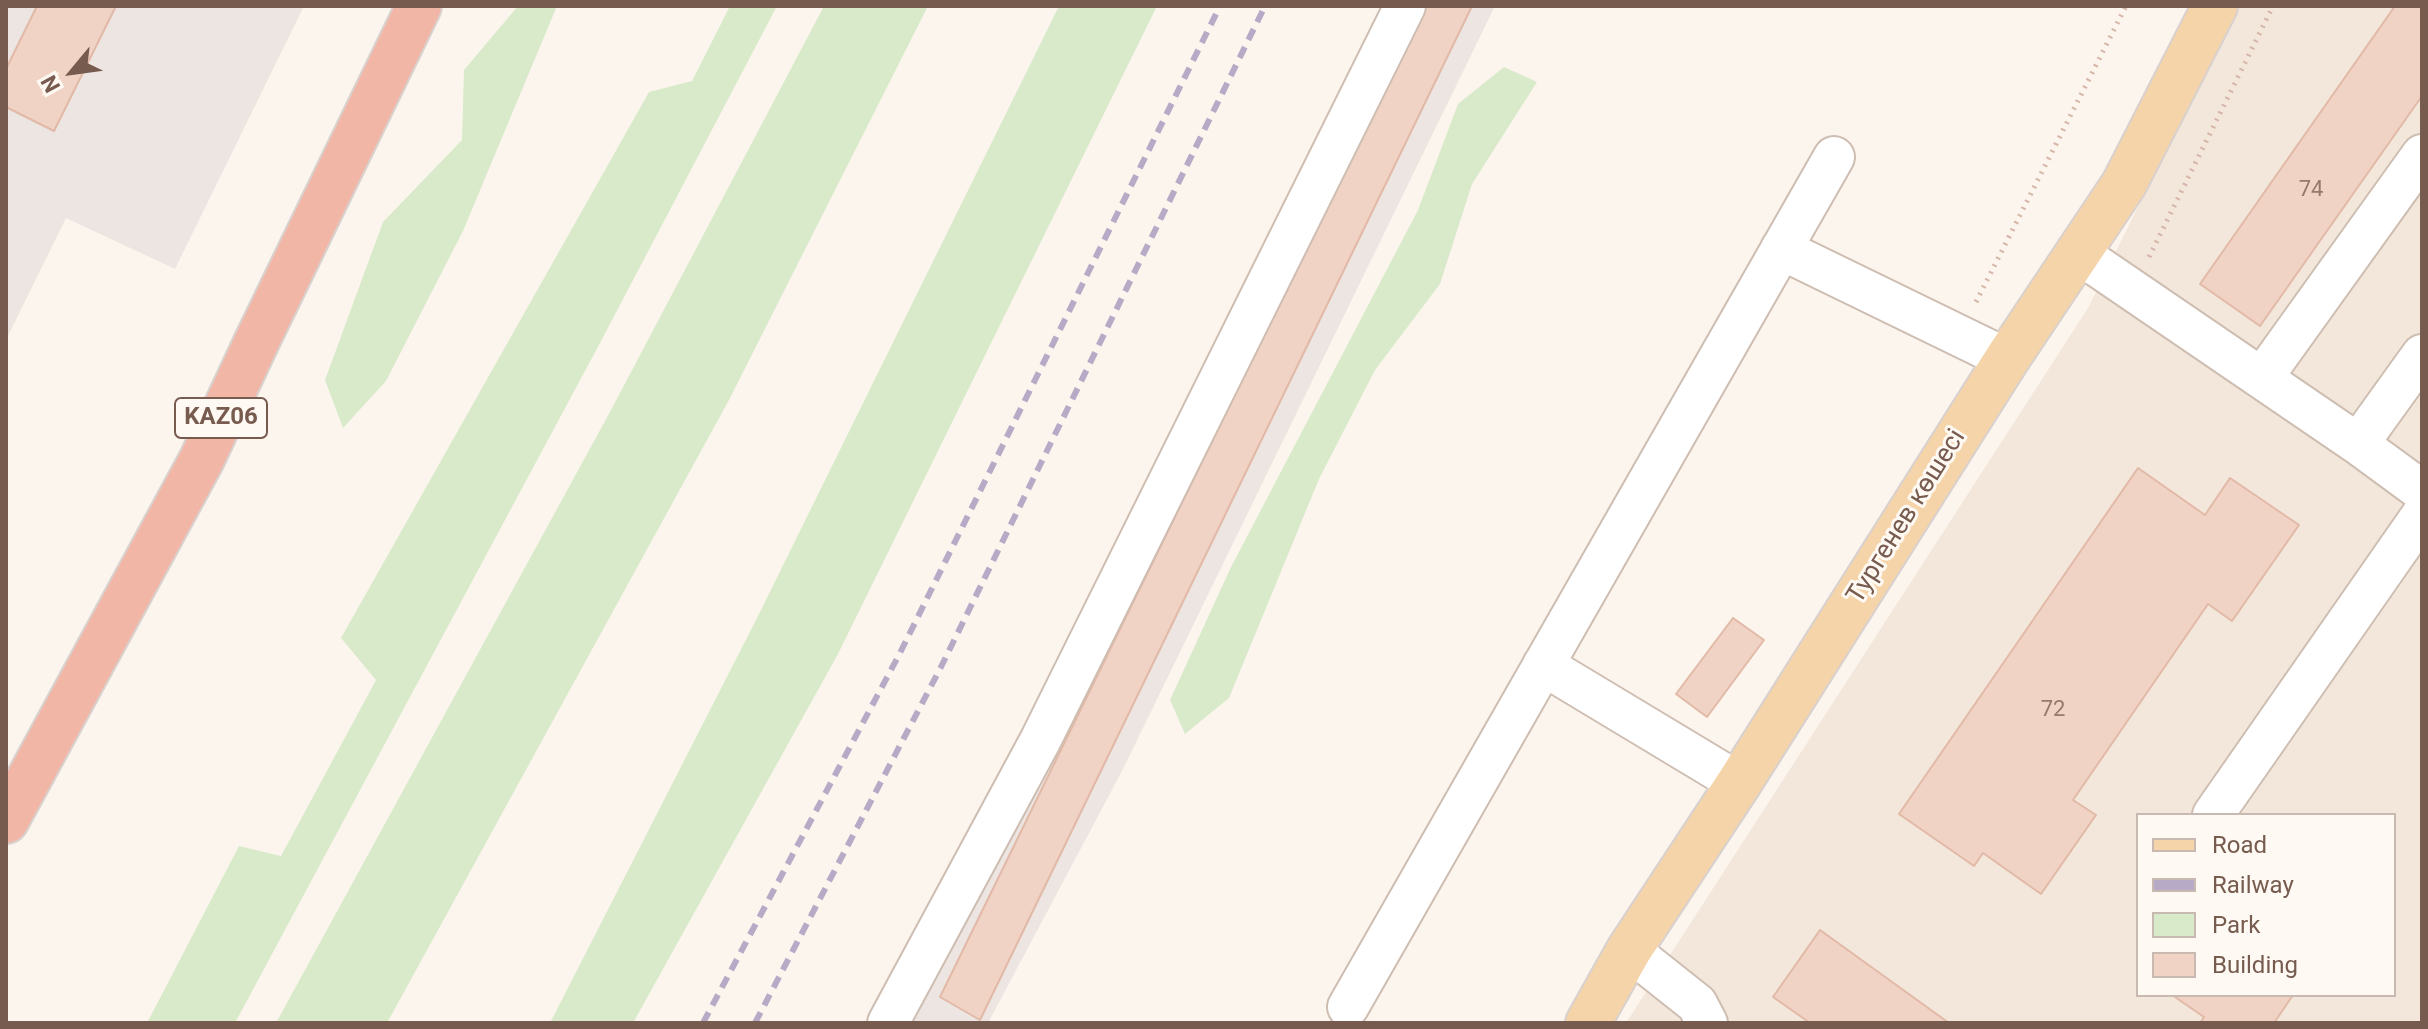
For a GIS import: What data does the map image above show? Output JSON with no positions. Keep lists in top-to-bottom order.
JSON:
{
  "streets": {
    "highway": ["KАZ06"],
    "main road": ["Тургенев көшесі"]
  },
  "house_numbers": ["74", "72"],
  "legend": [
    "Road",
    "Railway",
    "Park",
    "Building"
  ],
  "north": "bottom left"
}
